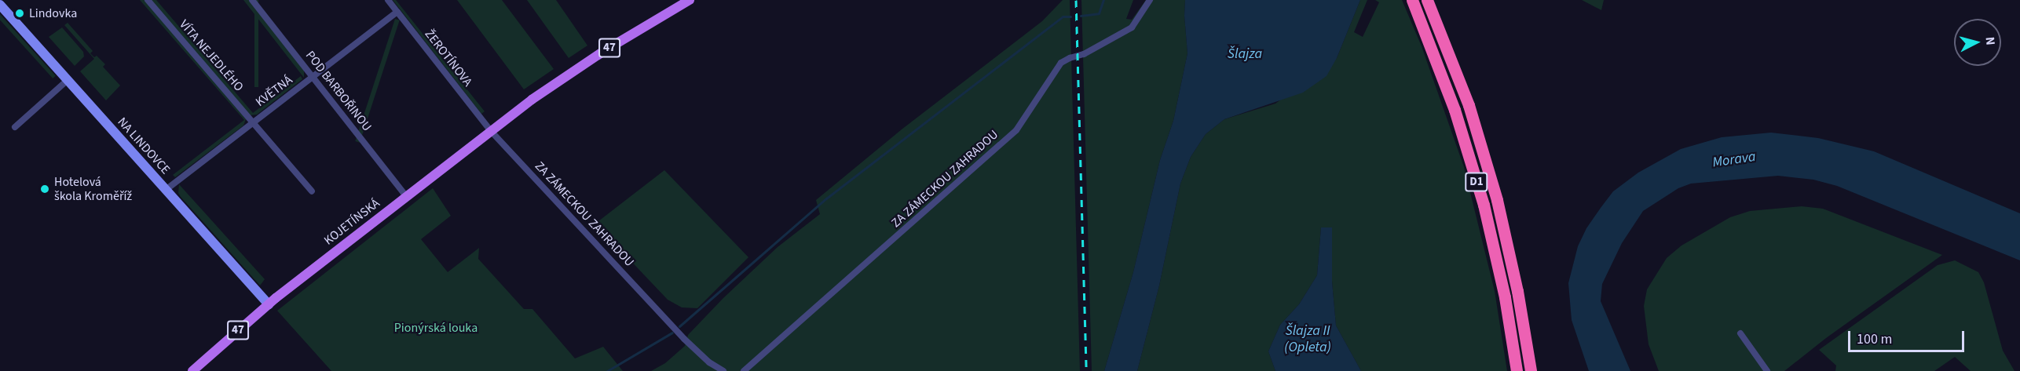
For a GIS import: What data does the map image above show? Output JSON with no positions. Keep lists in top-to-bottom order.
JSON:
{
  "streets": {
    "highway": ["D1"],
    "main road": ["47", "NA LINDOVCE", "KOJETÍNSKÁ"],
    "street": [
      "VÍTA NEJEDLÉHO",
      "ŽEROTÍNOVA",
      "KVĚTNÁ",
      "POD BARBOŘINOU",
      "ZA ZÁMECKOU ZAHRADOU"
    ]
  },
  "crossings": [
    ["VÍTA NEJEDLÉHO", "KVĚTNÁ"],
    ["ŽEROTÍNOVA", "KVĚTNÁ"],
    ["ŽEROTÍNOVA", "ZA ZÁMECKOU ZAHRADOU"],
    ["ŽEROTÍNOVA", "KOJETÍNSKÁ"],
    ["KVĚTNÁ", "POD BARBOŘINOU"],
    ["KVĚTNÁ", "NA LINDOVCE"],
    ["POD BARBOŘINOU", "KOJETÍNSKÁ"],
    ["NA LINDOVCE", "KOJETÍNSKÁ"],
    ["ZA ZÁMECKOU ZAHRADOU", "KOJETÍNSKÁ"]
  ],
  "water": ["Šlajza", "Morava", "Šlajza II (Opleta)"],
  "parks": ["Pionýrská louka"],
  "places": ["Lindovka", "Hotelová škola Kroměříž"],
  "scale_bar": "100 m",
  "north": "right"
}
